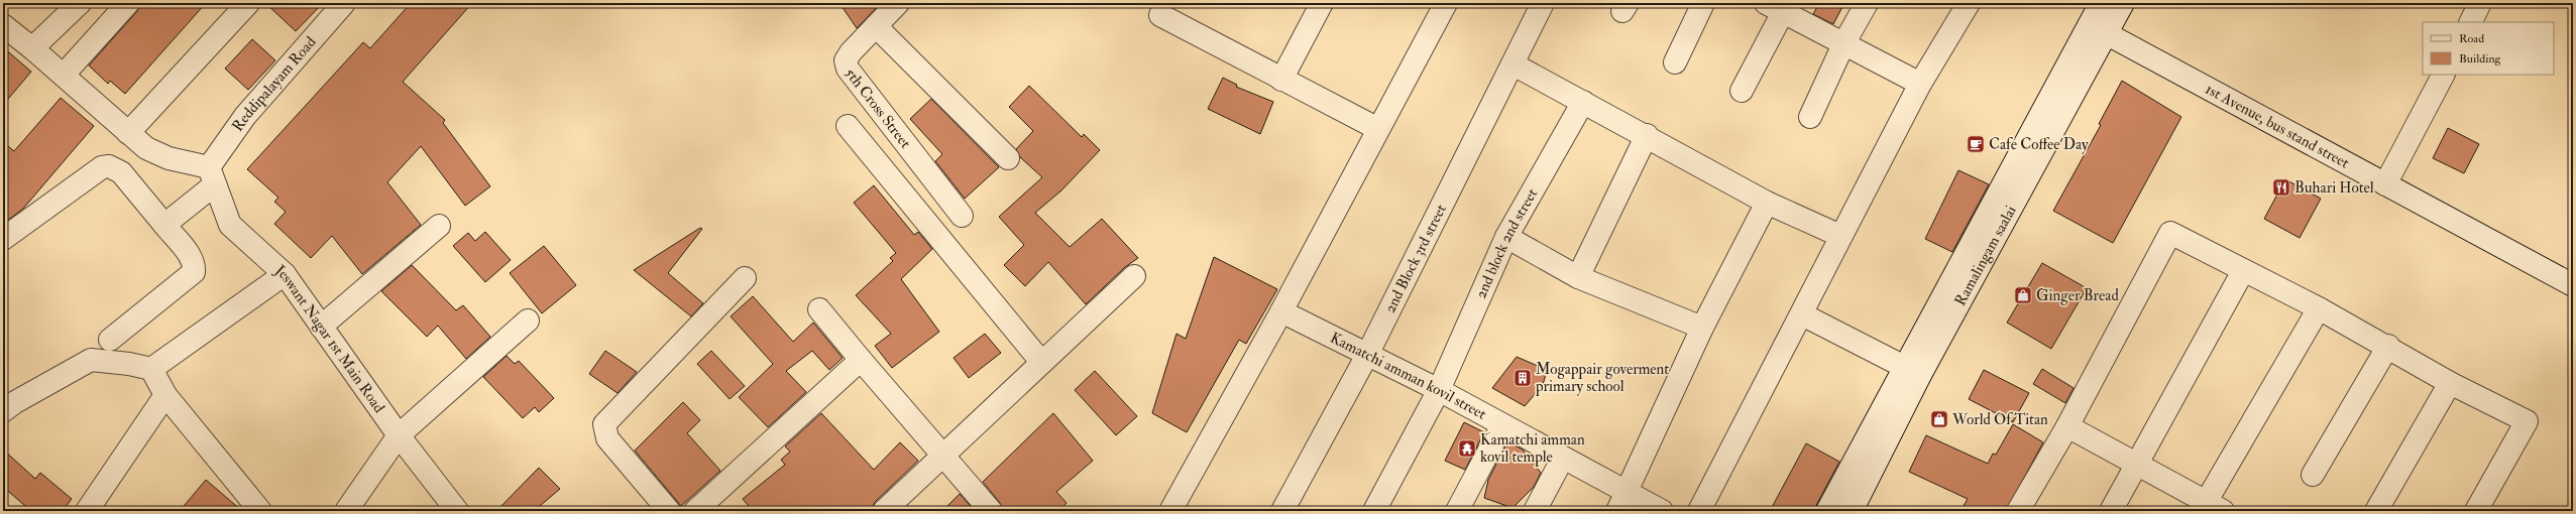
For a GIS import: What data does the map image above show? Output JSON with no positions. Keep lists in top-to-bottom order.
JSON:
{
  "streets": {
    "street": [
      "Reddipalayam Road",
      "5th Cross Street",
      "1st Avenue, bus stand street",
      "2nd block 2nd street",
      "2nd Block 3rd street",
      "Jeswant Nagar 1st Main Road",
      "Kamatchi amman kovil street"
    ]
  },
  "crossings": [
    ["Reddipalayam Road", "Jeswant Nagar 1st Main Road"],
    ["2nd block 2nd street", "Kamatchi amman kovil street"],
    ["2nd Block 3rd street", "Kamatchi amman kovil street"]
  ],
  "places": {
    "cafe": ["Cafe Coffee Day"],
    "restaurant": ["Buhari Hotel"],
    "shop": ["Ginger Bread", "World Of Titan"],
    "building": ["Mogappair goverment primary school"],
    "temple": ["Kamatchi amman kovil temple"]
  },
  "legend": ["Road", "Building"]
}
